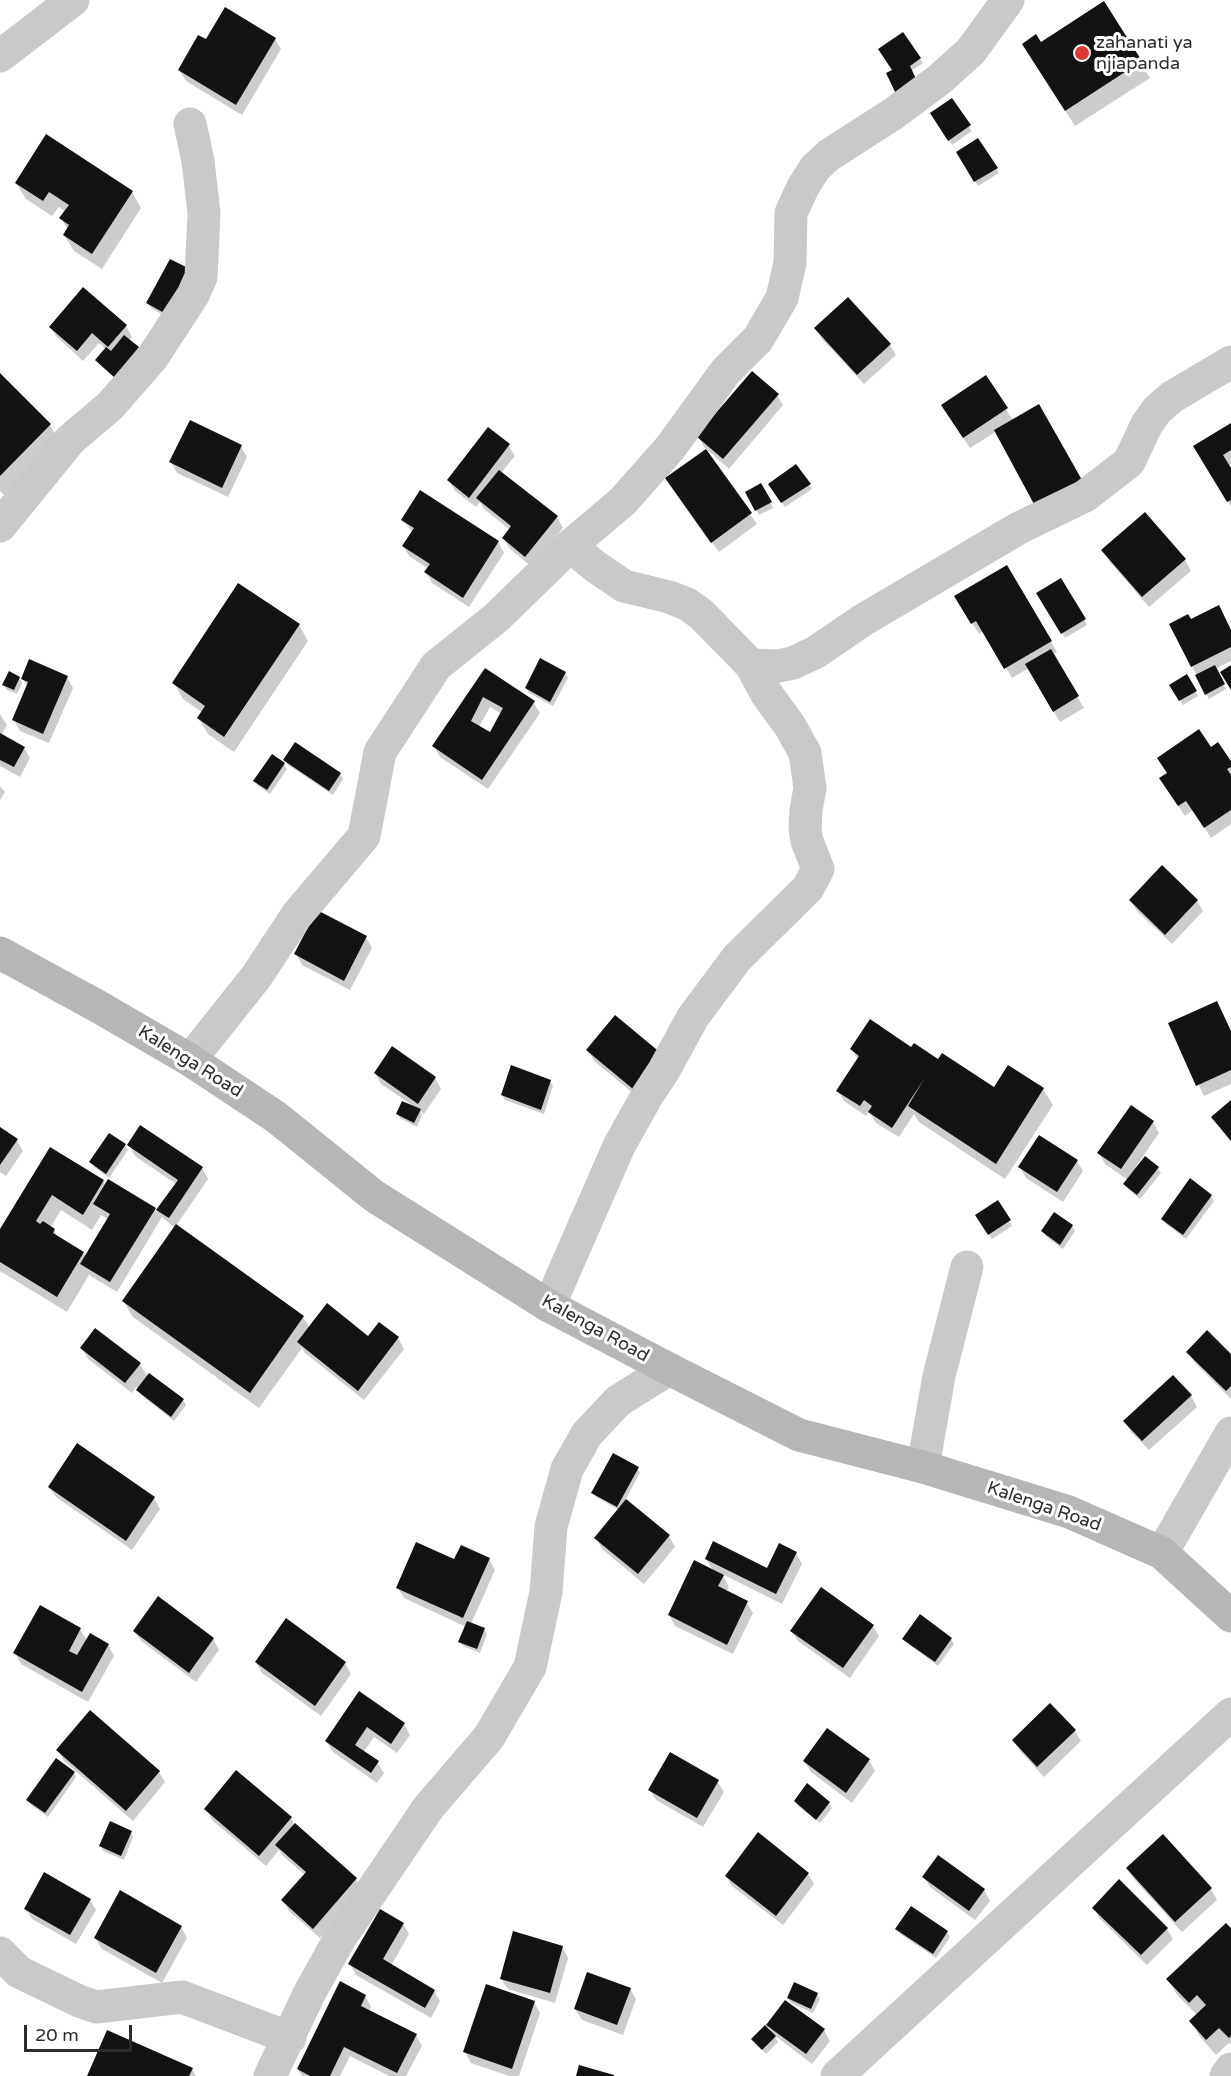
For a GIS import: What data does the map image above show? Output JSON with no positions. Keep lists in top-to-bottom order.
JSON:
{
  "streets": {
    "main road": ["Kalenga Road"]
  },
  "places": ["zahanati ya njiapanda"],
  "scale_bar": "20 m"
}
